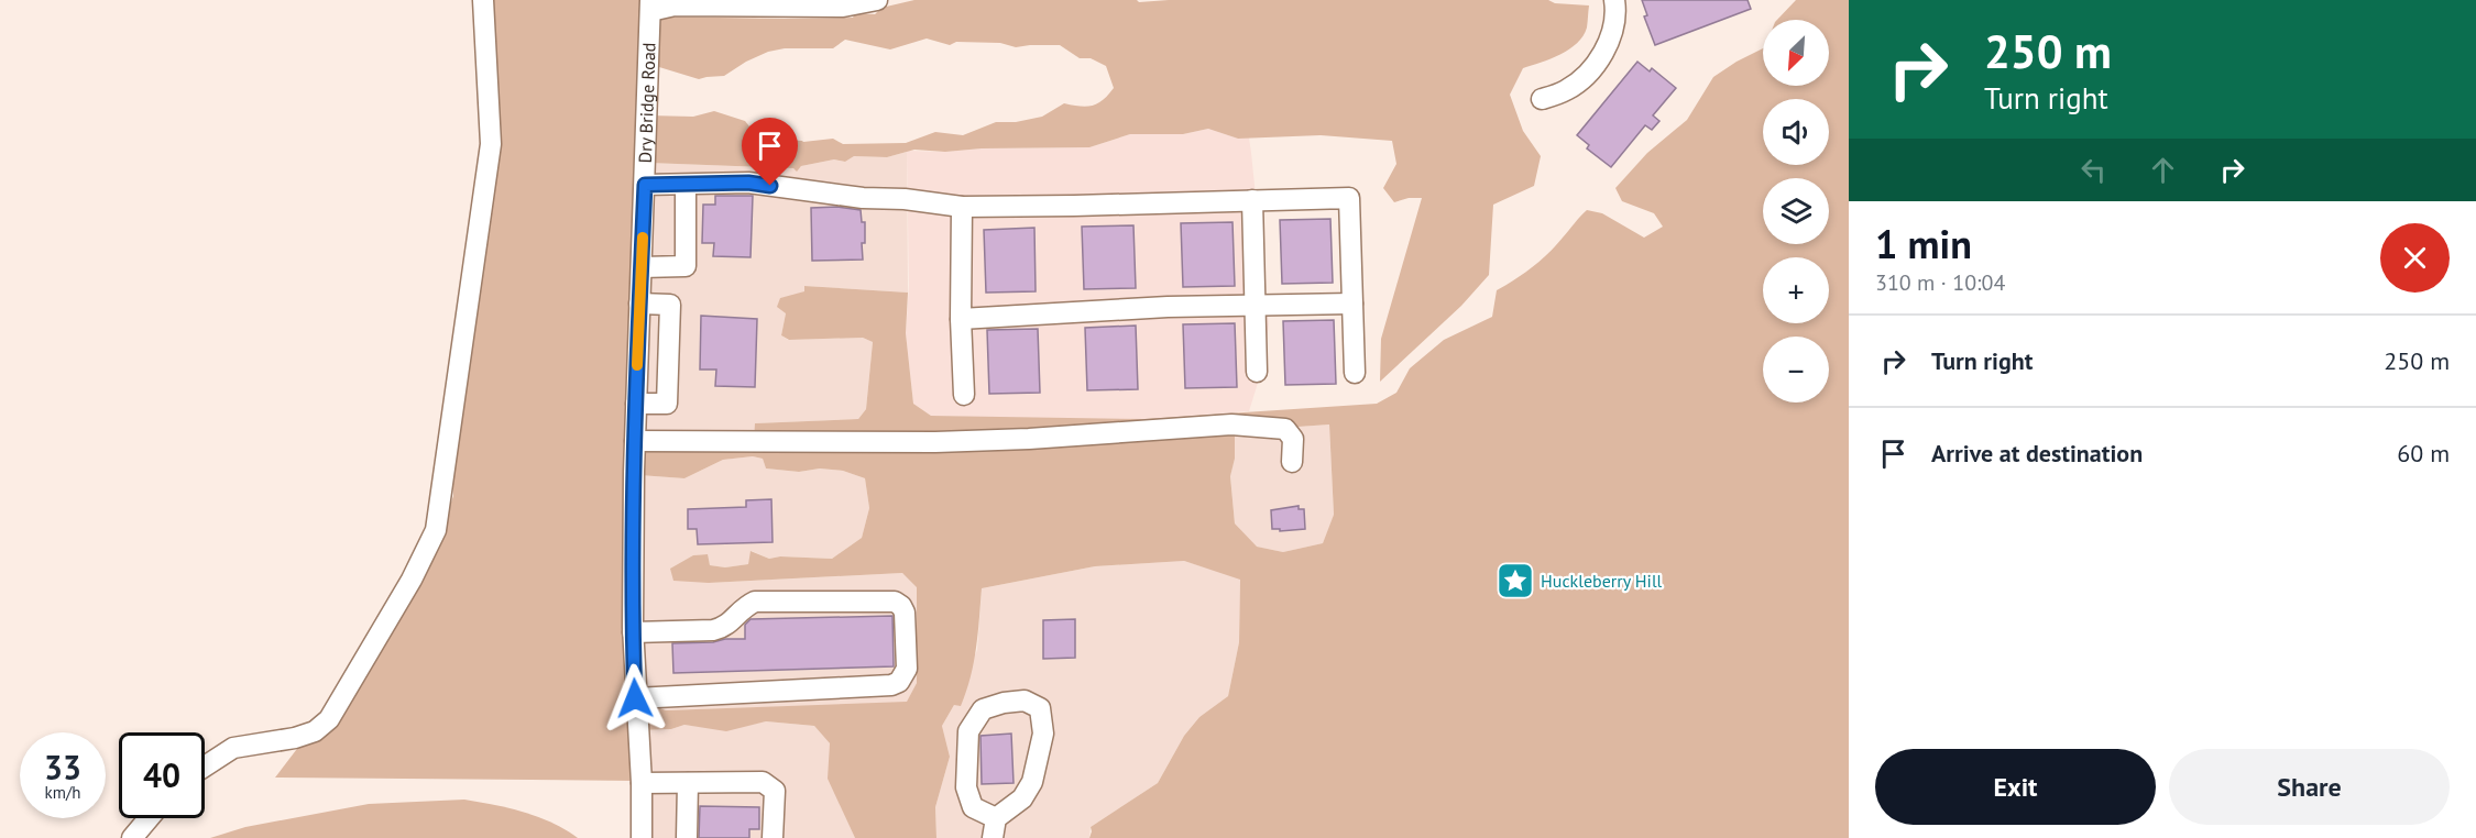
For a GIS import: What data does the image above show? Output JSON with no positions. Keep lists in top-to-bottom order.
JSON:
{
  "streets": {
    "street": ["Dry Bridge Road"]
  },
  "places": {
    "place": ["Huckleberry Hill"]
  },
  "north": "bottom left",
  "page": {
    "turn": ["250 m", "Turn right"],
    "map_buttons": ["+", "−"],
    "heading": ["1 min", "310 m · 10:04"],
    "list": [
      {
        "name": "Turn right",
        "value": "250 m"
      },
      {
        "name": "Arrive at destination",
        "value": "60 m"
      }
    ],
    "speed": "33 km/h",
    "limit": "40",
    "buttons": ["Exit", "Share"]
  }
}
